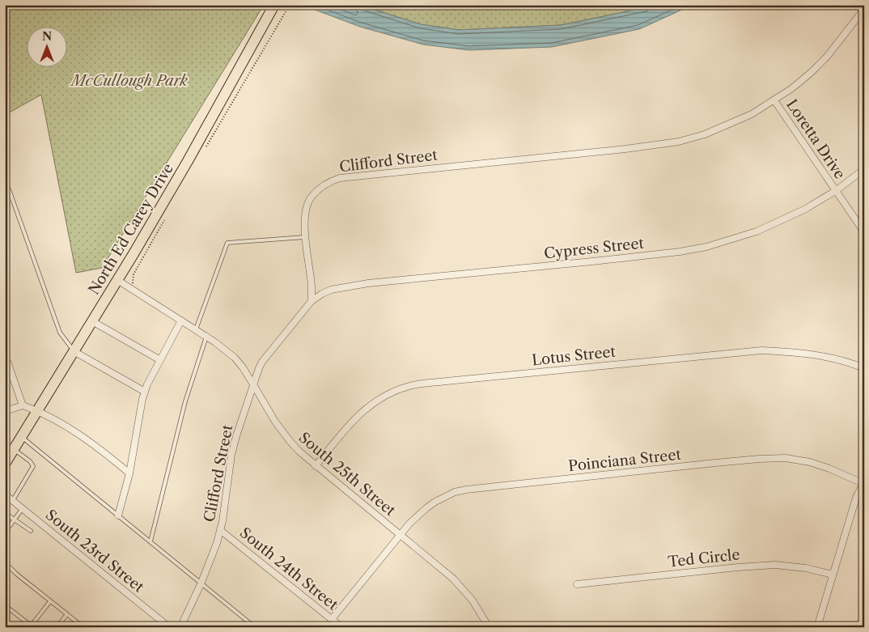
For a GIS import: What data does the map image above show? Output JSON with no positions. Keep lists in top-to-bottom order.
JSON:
{
  "streets": {
    "main road": ["North Ed Carey Drive"],
    "street": [
      "Loretta Drive",
      "Clifford Street",
      "Cypress Street",
      "Lotus Street",
      "Poinciana Street",
      "South 25th Street",
      "South 23rd Street",
      "Ted Circle",
      "South 24th Street"
    ]
  },
  "crossings": [
    ["Loretta Drive", "Clifford Street"],
    ["Loretta Drive", "Cypress Street"],
    ["Clifford Street", "Cypress Street"],
    ["Clifford Street", "South 25th Street"],
    ["Clifford Street", "South 24th Street"],
    ["North Ed Carey Drive", "South 25th Street"],
    ["Lotus Street", "South 25th Street"],
    ["Poinciana Street", "South 25th Street"],
    ["Poinciana Street", "South 24th Street"]
  ],
  "parks": ["McCullough Park"],
  "north": "top"
}
